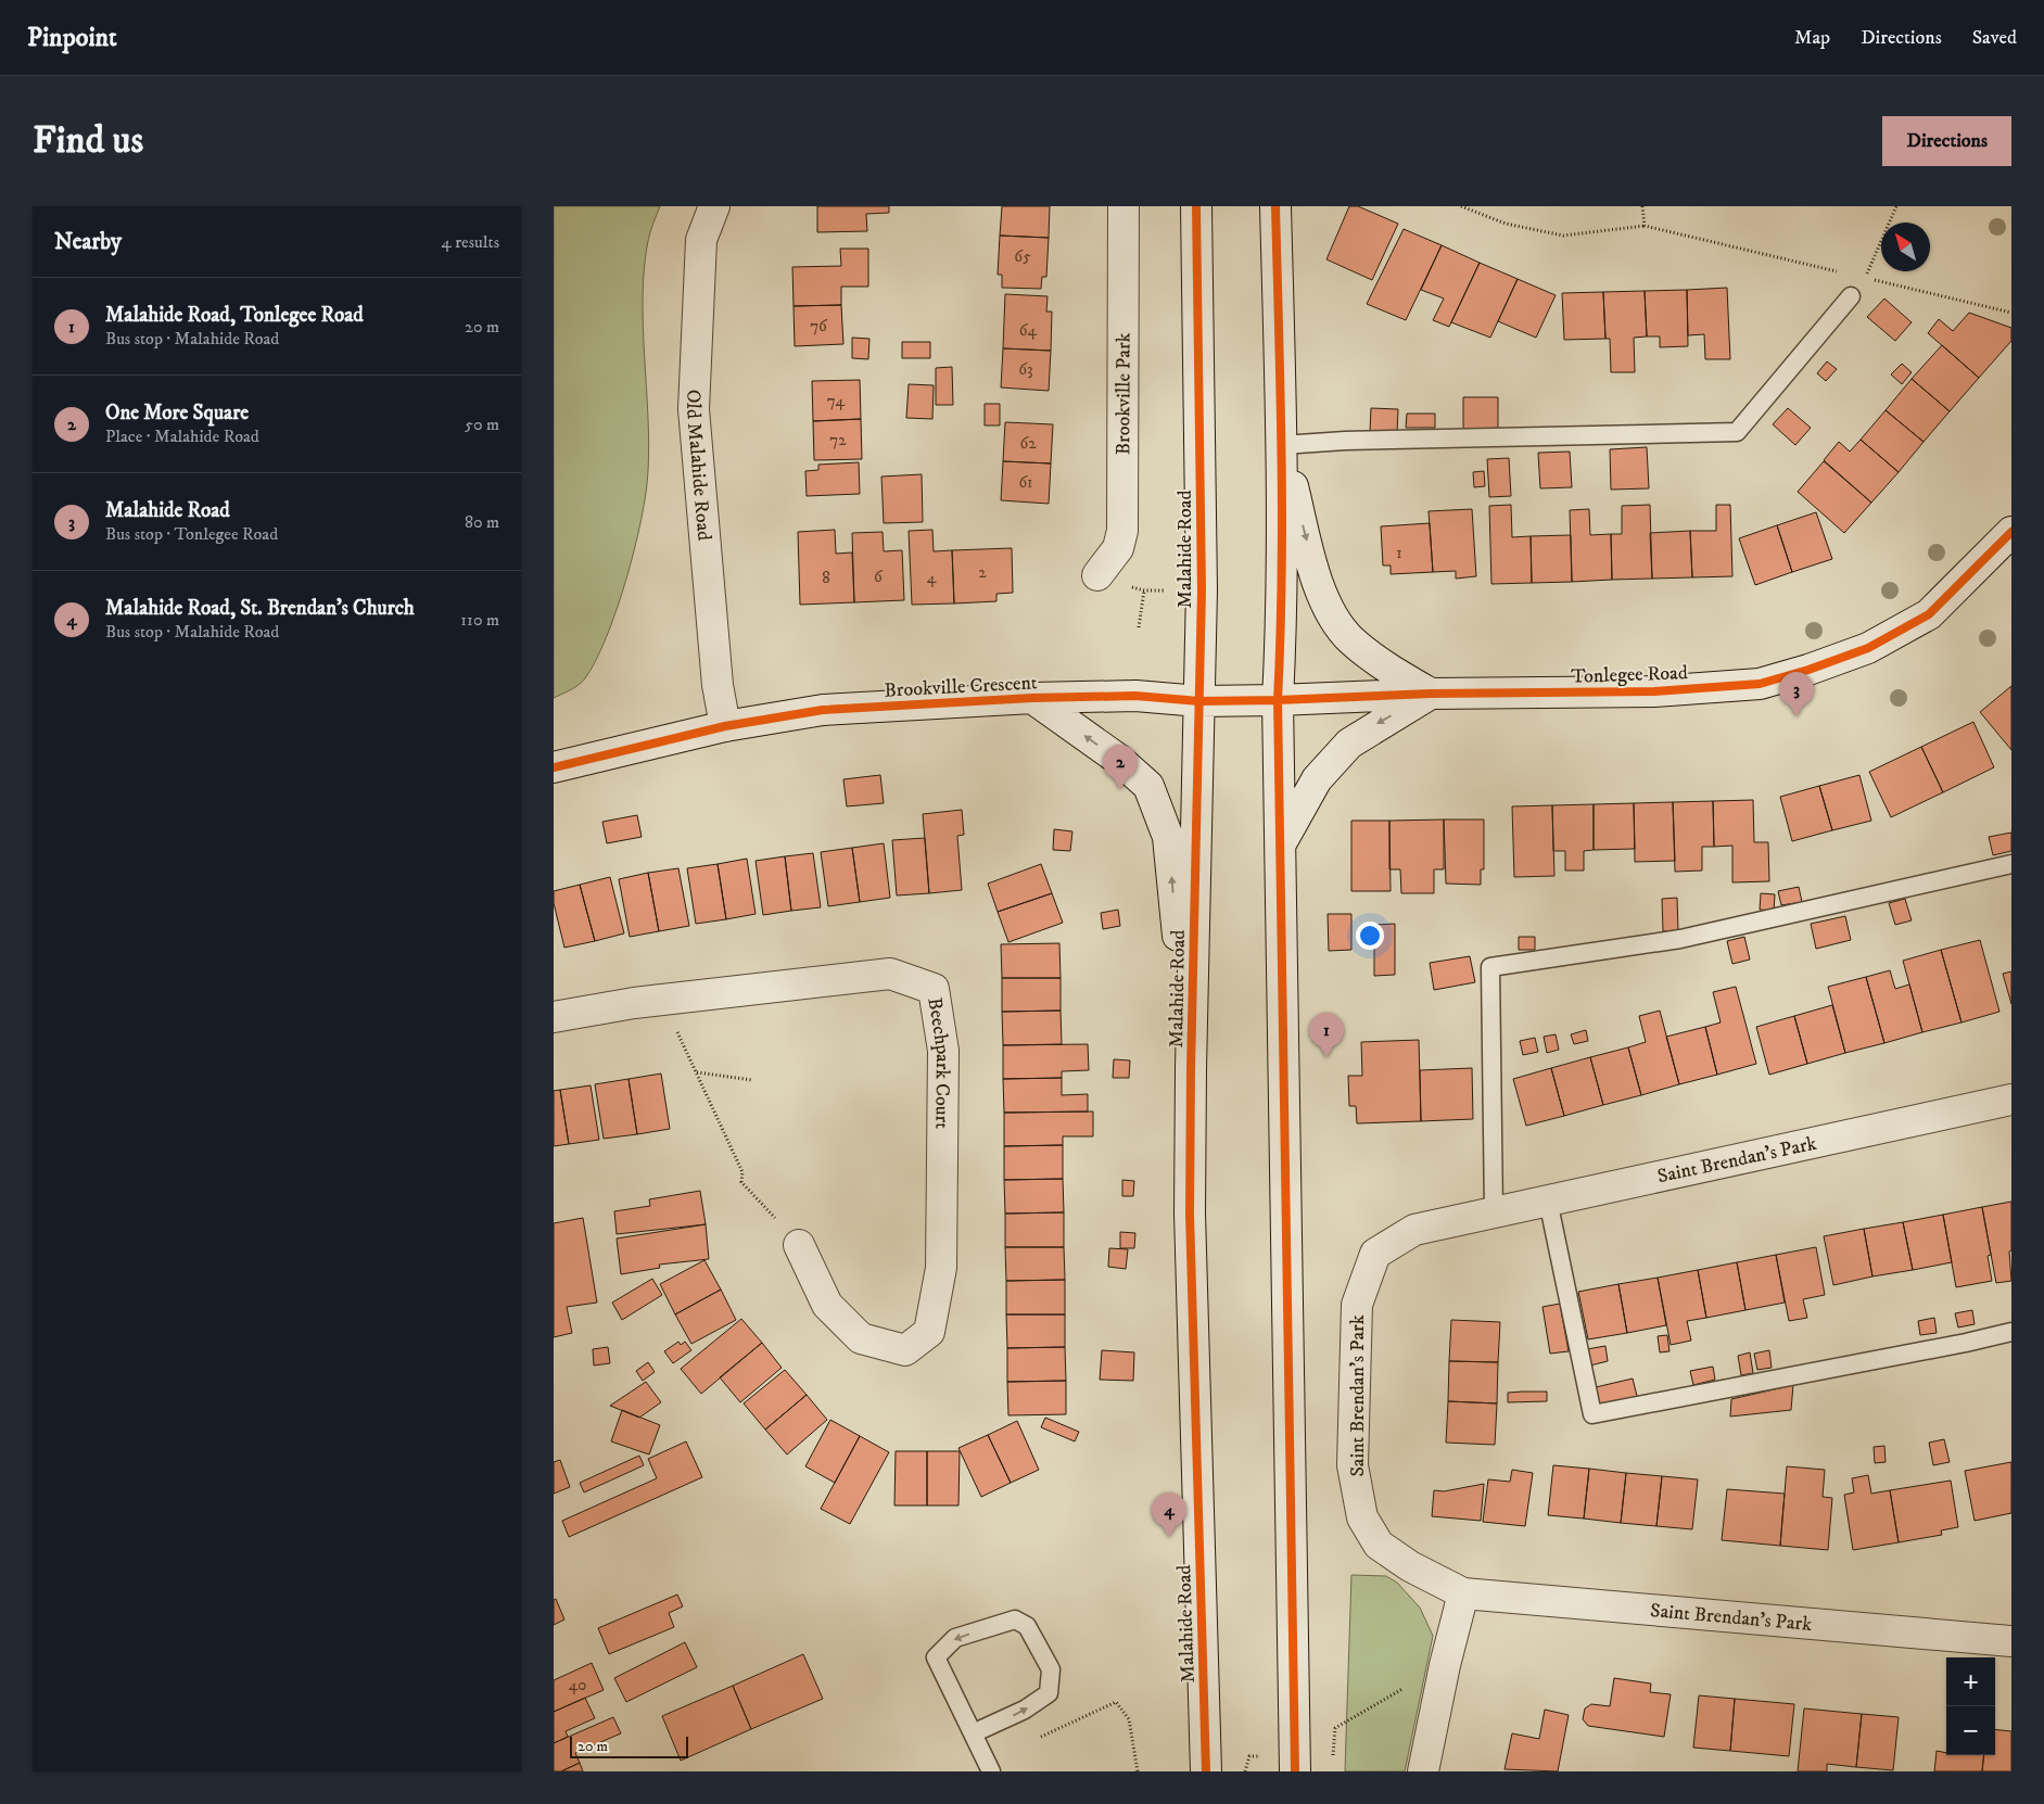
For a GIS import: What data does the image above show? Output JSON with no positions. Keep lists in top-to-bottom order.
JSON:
{
  "streets": {
    "main road": [
      "Brookville Park",
      "Old Malahide Road",
      "Malahide Road",
      "Tonlegee Road",
      "Brookville Crescent",
      "Beechpark Court",
      "Saint Brendan's Park"
    ]
  },
  "crossings": [
    ["Old Malahide Road", "Brookville Crescent"],
    ["Malahide Road", "Tonlegee Road"],
    ["Malahide Road", "Brookville Crescent"],
    ["Tonlegee Road", "Brookville Crescent"]
  ],
  "house_numbers": [
    "65",
    "76",
    "64",
    "63",
    "74",
    "72",
    "62",
    "61",
    "1",
    "2",
    "6",
    "8",
    "4",
    "40"
  ],
  "scale_bar": "20 m",
  "north": "top left",
  "page": {
    "header": "Pinpoint",
    "nav": ["Map", "Directions", "Saved"],
    "buttons": "Directions",
    "title": "Find us",
    "heading": ["Nearby", "4 results"],
    "list": [
      {
        "mark": "1",
        "name": "Malahide Road, Tonlegee Road",
        "note": "Bus stop · Malahide Road",
        "value": "20 m"
      },
      {
        "mark": "2",
        "name": "One More Square",
        "note": "Place · Malahide Road",
        "value": "50 m"
      },
      {
        "mark": "3",
        "name": "Malahide Road",
        "note": "Bus stop · Tonlegee Road",
        "value": "80 m"
      },
      {
        "mark": "4",
        "name": "Malahide Road, St. Brendan's Church",
        "note": "Bus stop · Malahide Road",
        "value": "110 m"
      }
    ],
    "pins": [
      "3",
      "2",
      "1",
      "4"
    ],
    "map_buttons": ["+", "−"],
    "scale": "20 m"
  }
}
